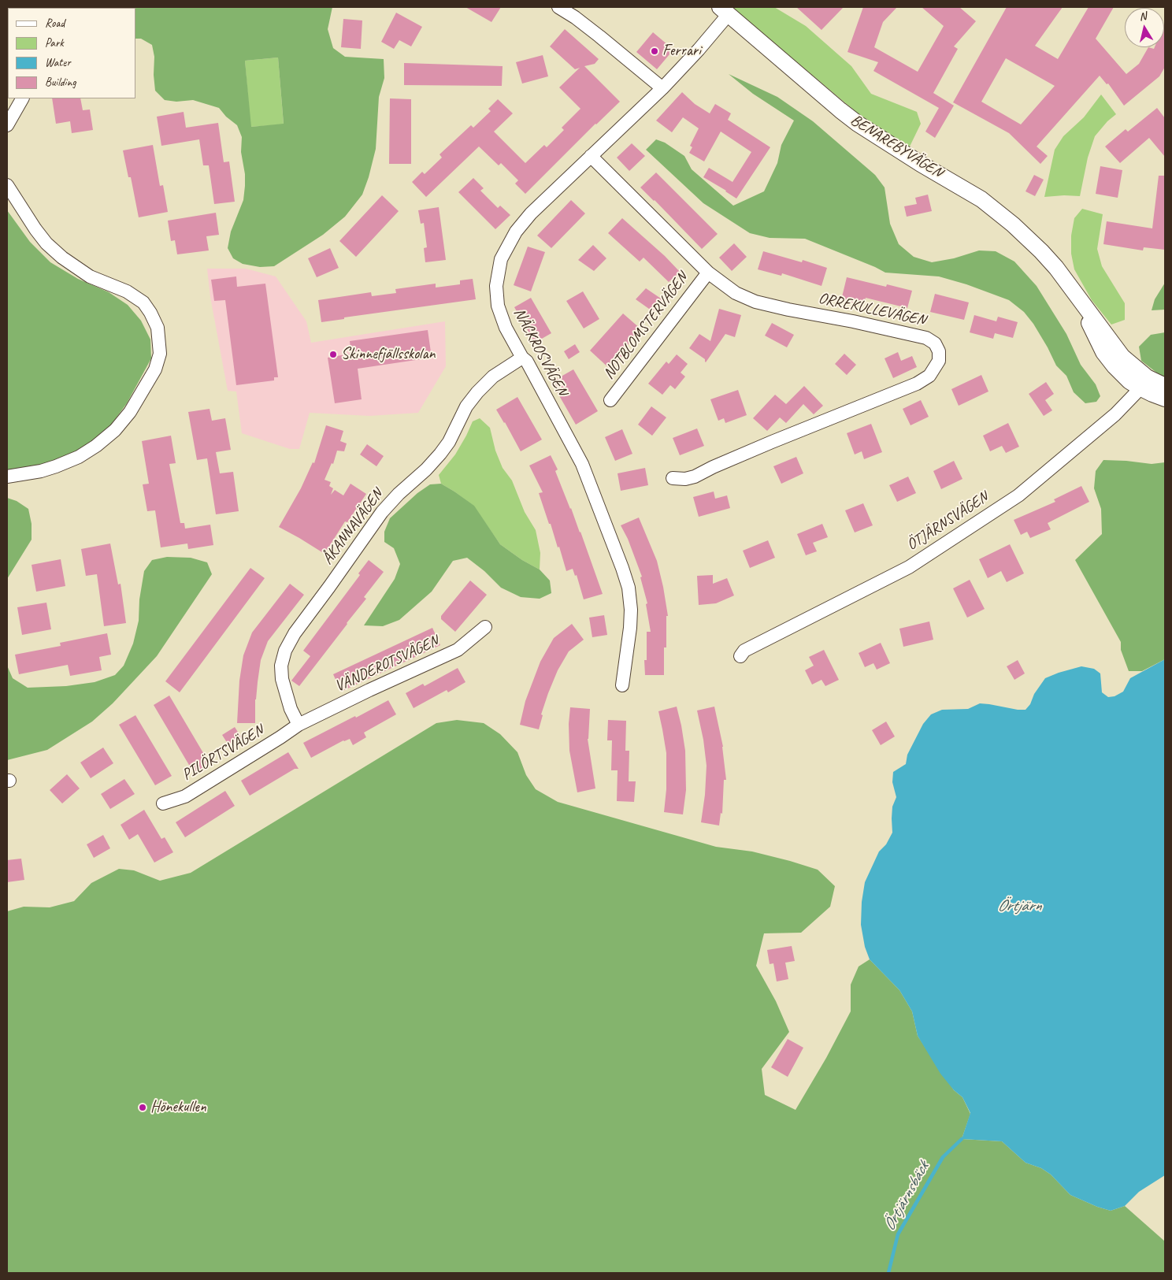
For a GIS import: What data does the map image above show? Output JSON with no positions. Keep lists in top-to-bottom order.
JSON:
{
  "streets": {
    "street": [
      "BENAREBYVÄGEN",
      "ORREKULLEVÄGEN",
      "NOTBLOMSTERVÄGEN",
      "NÄCKROSVÄGEN",
      "ÖTJÄRNSVÄGEN",
      "ÅKANNAVÄGEN",
      "VÄNDEROTSVÄGEN",
      "PILÖRTSVÄGEN"
    ]
  },
  "crossings": [
    ["BENAREBYVÄGEN", "NÄCKROSVÄGEN"],
    ["BENAREBYVÄGEN", "ÖTJÄRNSVÄGEN"],
    ["ORREKULLEVÄGEN", "NOTBLOMSTERVÄGEN"],
    ["ORREKULLEVÄGEN", "NÄCKROSVÄGEN"],
    ["NÄCKROSVÄGEN", "ÅKANNAVÄGEN"],
    ["ÅKANNAVÄGEN", "VÄNDEROTSVÄGEN"],
    ["ÅKANNAVÄGEN", "PILÖRTSVÄGEN"],
    ["VÄNDEROTSVÄGEN", "PILÖRTSVÄGEN"]
  ],
  "water": ["Örtjärn", "Örtjärnsbäck"],
  "places": ["Ferrari", "Skinnefjällsskolan", "Hönekullen"],
  "legend": [
    "Road",
    "Park",
    "Water",
    "Building"
  ],
  "north": "top"
}
